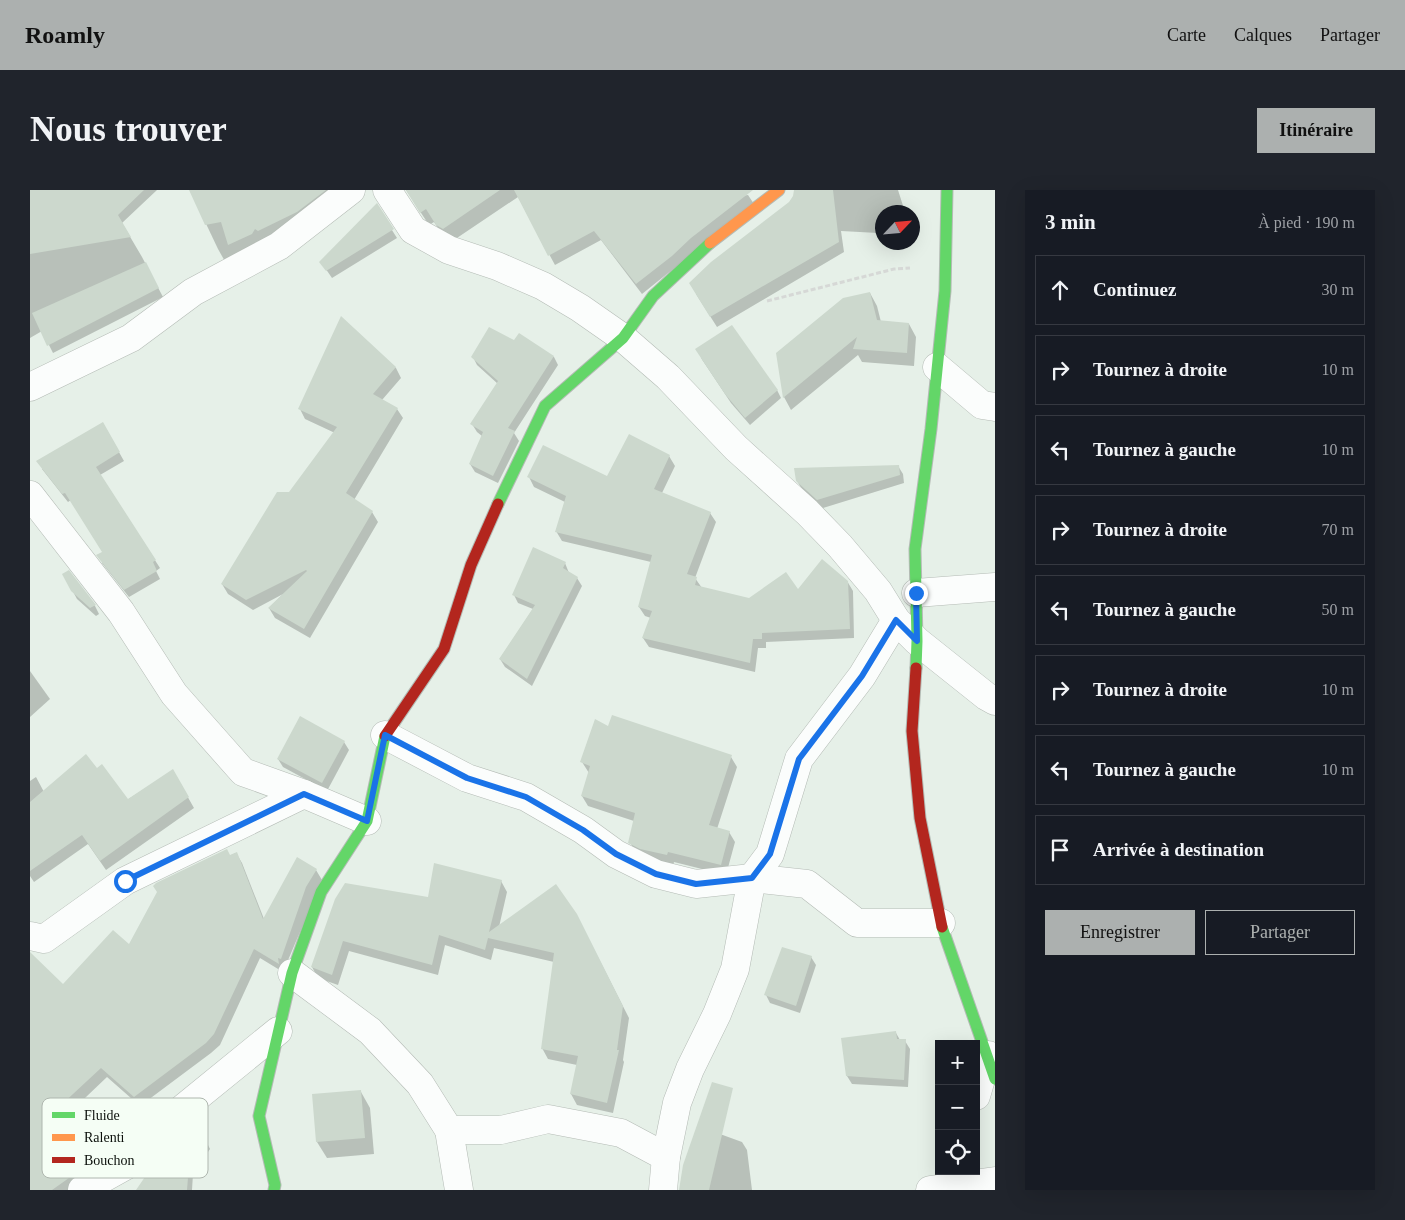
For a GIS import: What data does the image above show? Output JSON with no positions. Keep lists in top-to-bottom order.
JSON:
{
  "legend": ["Fluide", "Ralenti", "Bouchon"],
  "north": "top right",
  "page": {
    "header": "Roamly",
    "nav": ["Carte", "Calques", "Partager"],
    "buttons": [
      "Itinéraire",
      ["Enregistrer", "Partager"]
    ],
    "title": "Nous trouver",
    "heading": ["3 min", "À pied · 190 m"],
    "list": [
      ["Continuez", "30 m"],
      ["Tournez à droite", "10 m"],
      ["Tournez à gauche", "10 m"],
      ["Tournez à droite", "70 m"],
      ["Tournez à gauche", "50 m"],
      ["Tournez à droite", "10 m"],
      ["Tournez à gauche", "10 m"],
      "Arrivée à destination"
    ],
    "map_buttons": ["+", "−"]
  }
}
